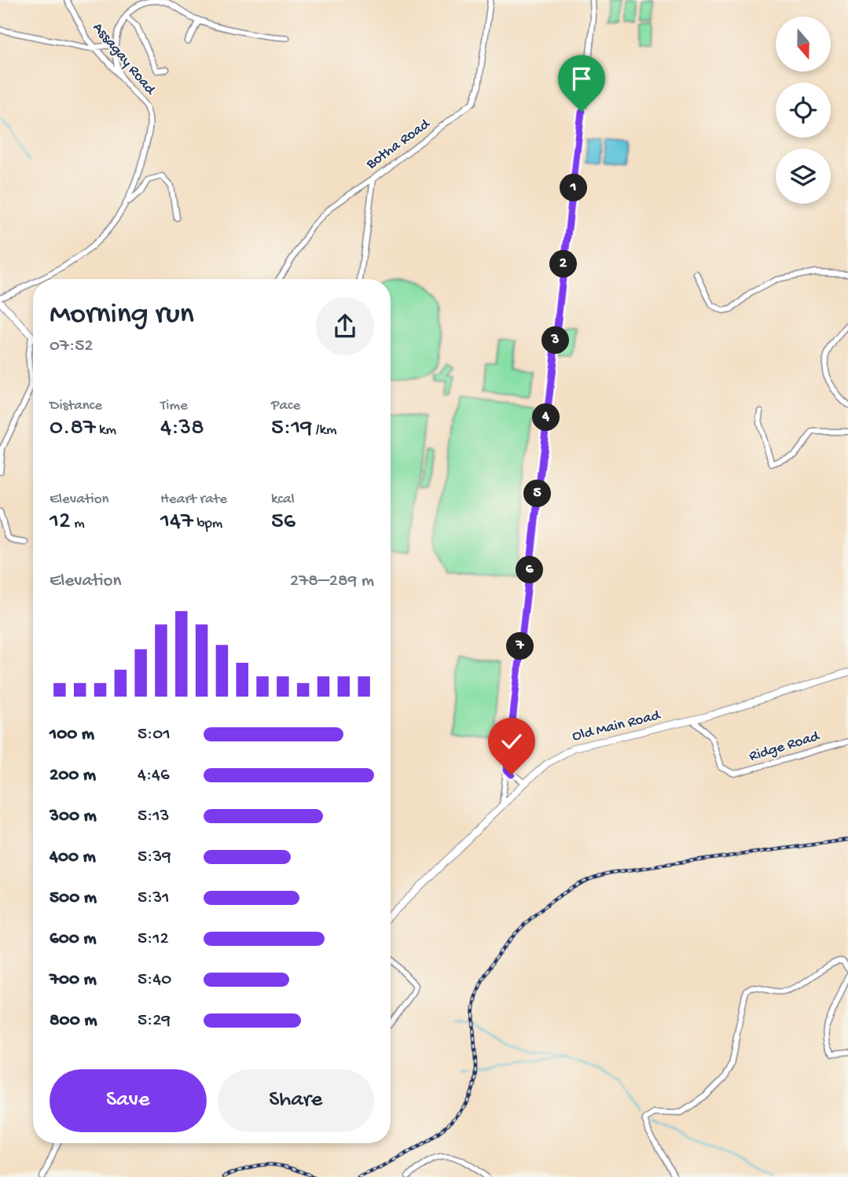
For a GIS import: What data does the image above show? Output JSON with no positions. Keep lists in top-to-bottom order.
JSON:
{
  "streets": {
    "main road": ["Old Main Road"],
    "street": ["Assagay Road", "Botha Road", "Ridge Road"]
  },
  "crossings": [
    ["Old Main Road", "Ridge Road"]
  ],
  "north": "bottom",
  "page": {
    "pins": [
      "1",
      "2",
      "3",
      "4",
      "5",
      "6",
      "7"
    ],
    "heading": ["Morning run", "07:52"],
    "stats": [
      ["Distance", "0.87 km"],
      ["Time", "4:38"],
      ["Pace", "5:19 /km"],
      ["Elevation", "12 m"],
      ["Heart rate", "147 bpm"],
      ["kcal", "56"]
    ],
    "chart": ["Elevation", "278–289 m"],
    "list": [
      {
        "name": "100 m",
        "note": "5:01"
      },
      {
        "name": "200 m",
        "note": "4:46"
      },
      {
        "name": "300 m",
        "note": "5:13"
      },
      {
        "name": "400 m",
        "note": "5:39"
      },
      {
        "name": "500 m",
        "note": "5:31"
      },
      {
        "name": "600 m",
        "note": "5:12"
      },
      {
        "name": "700 m",
        "note": "5:40"
      },
      {
        "name": "800 m",
        "note": "5:29"
      }
    ],
    "buttons": ["Save", "Share"]
  }
}
